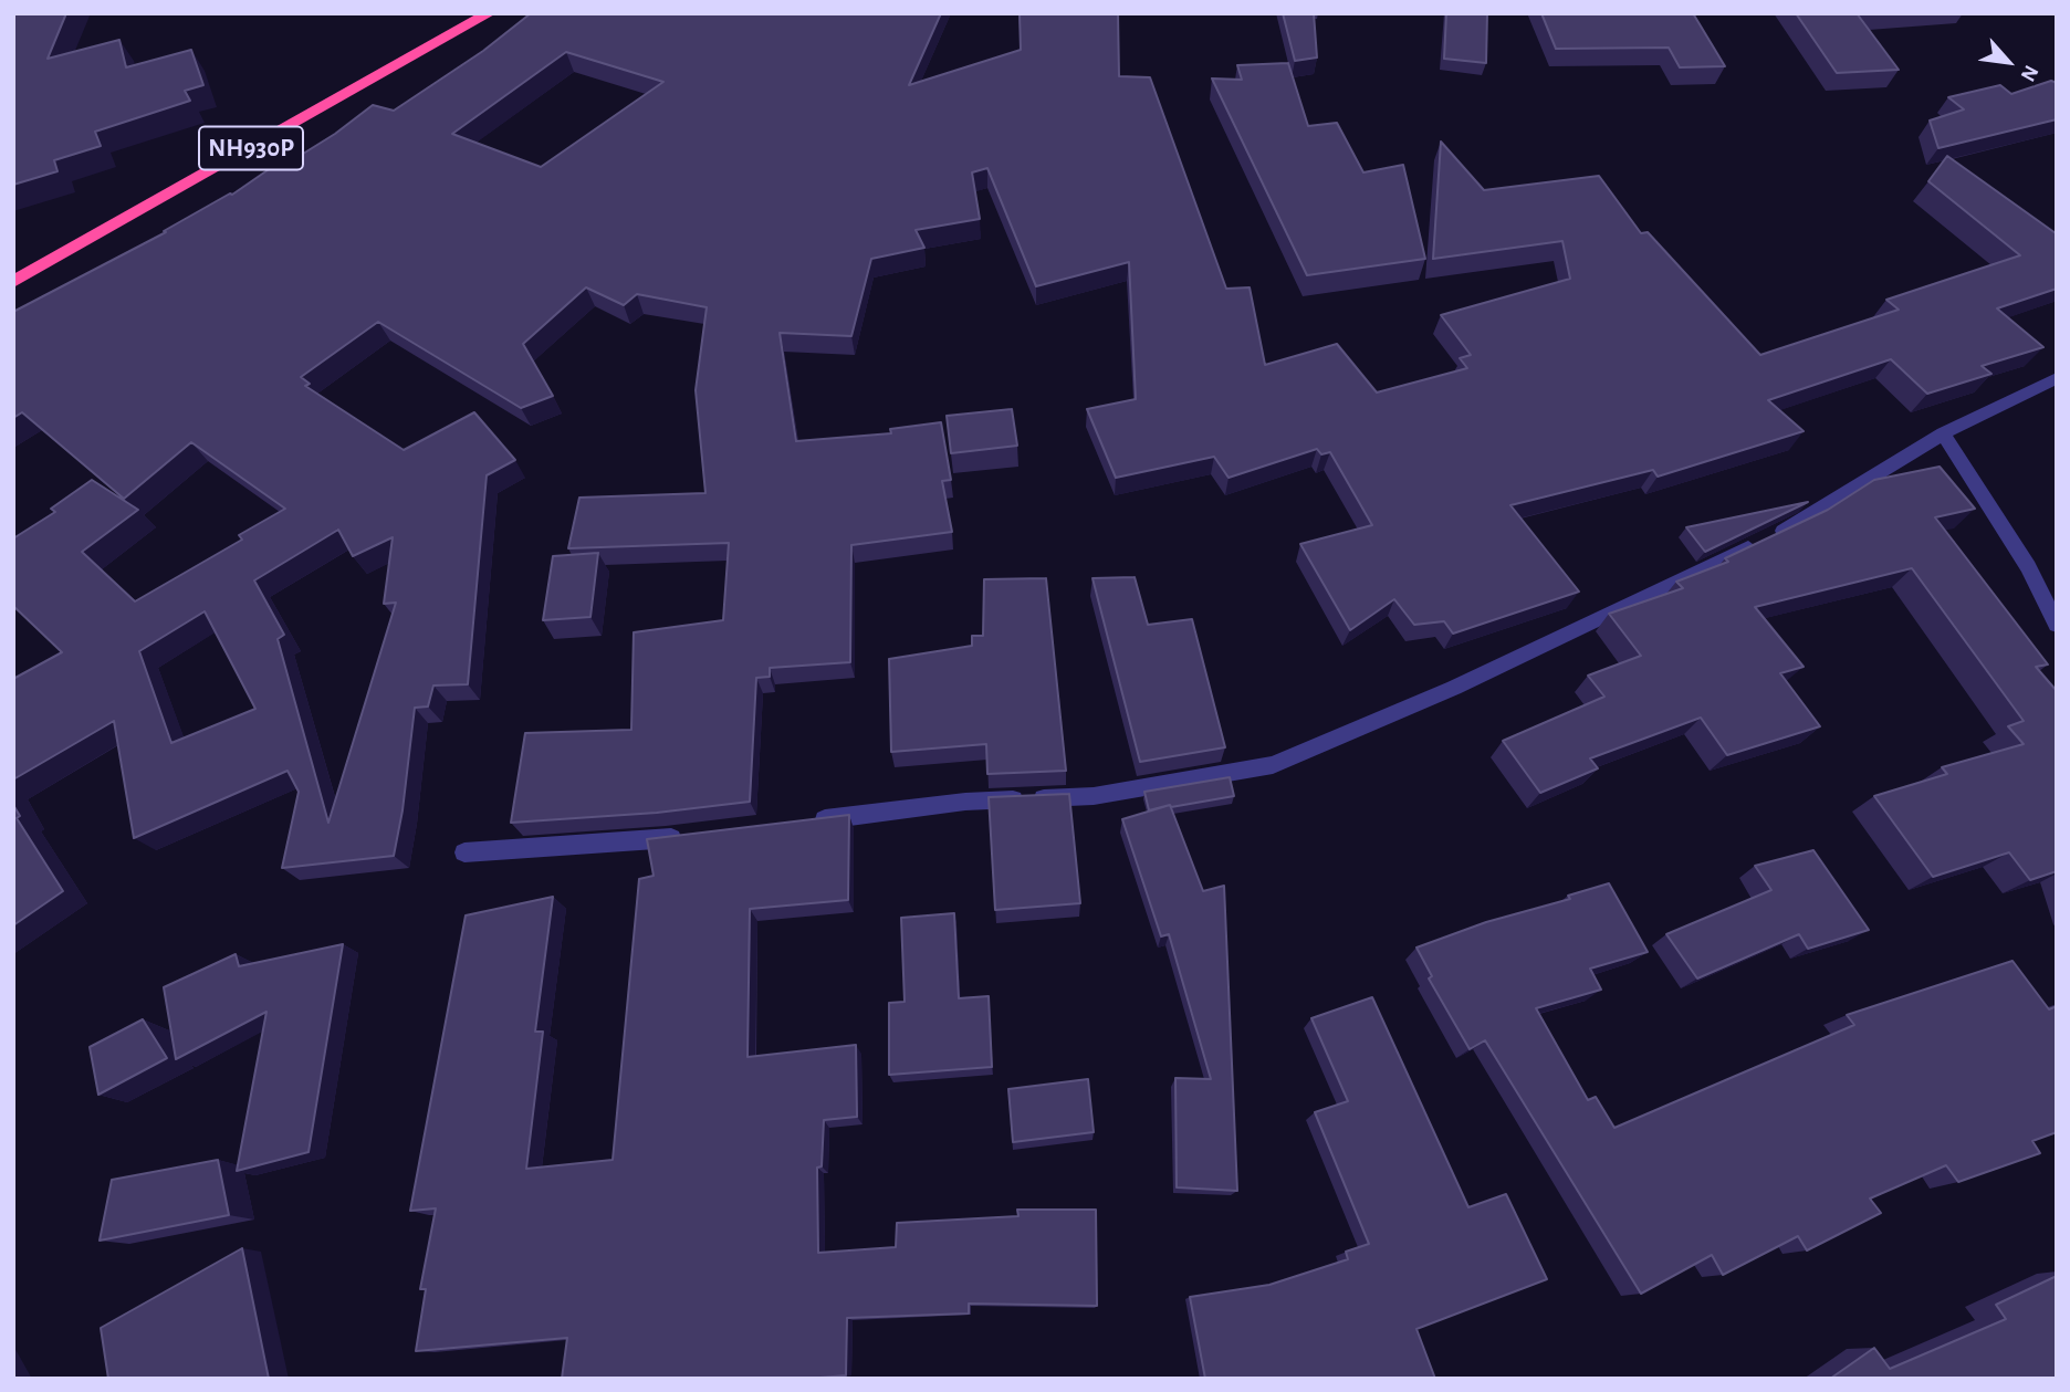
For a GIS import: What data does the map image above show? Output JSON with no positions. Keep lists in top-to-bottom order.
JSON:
{
  "streets": {
    "highway": ["NH930P"]
  },
  "north": "bottom right"
}
